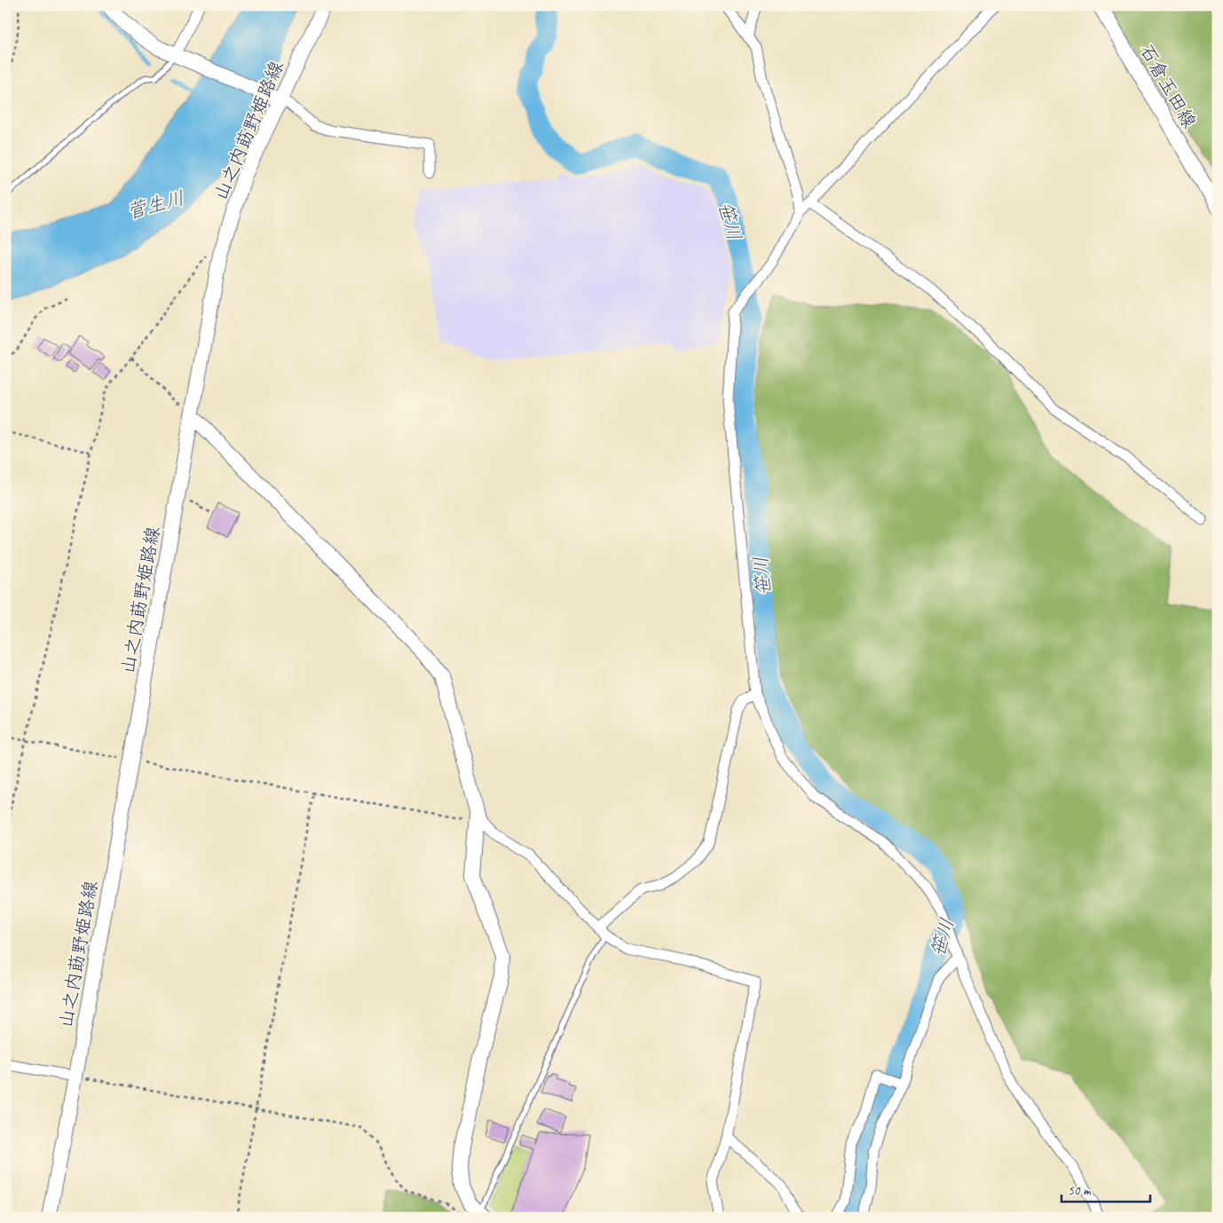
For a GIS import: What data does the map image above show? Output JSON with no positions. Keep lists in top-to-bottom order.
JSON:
{
  "streets": {
    "main road": ["石倉玉田線", "山之内莇野姫路線"]
  },
  "water": ["菅生川", "笹川"],
  "scale_bar": "50 m"
}
